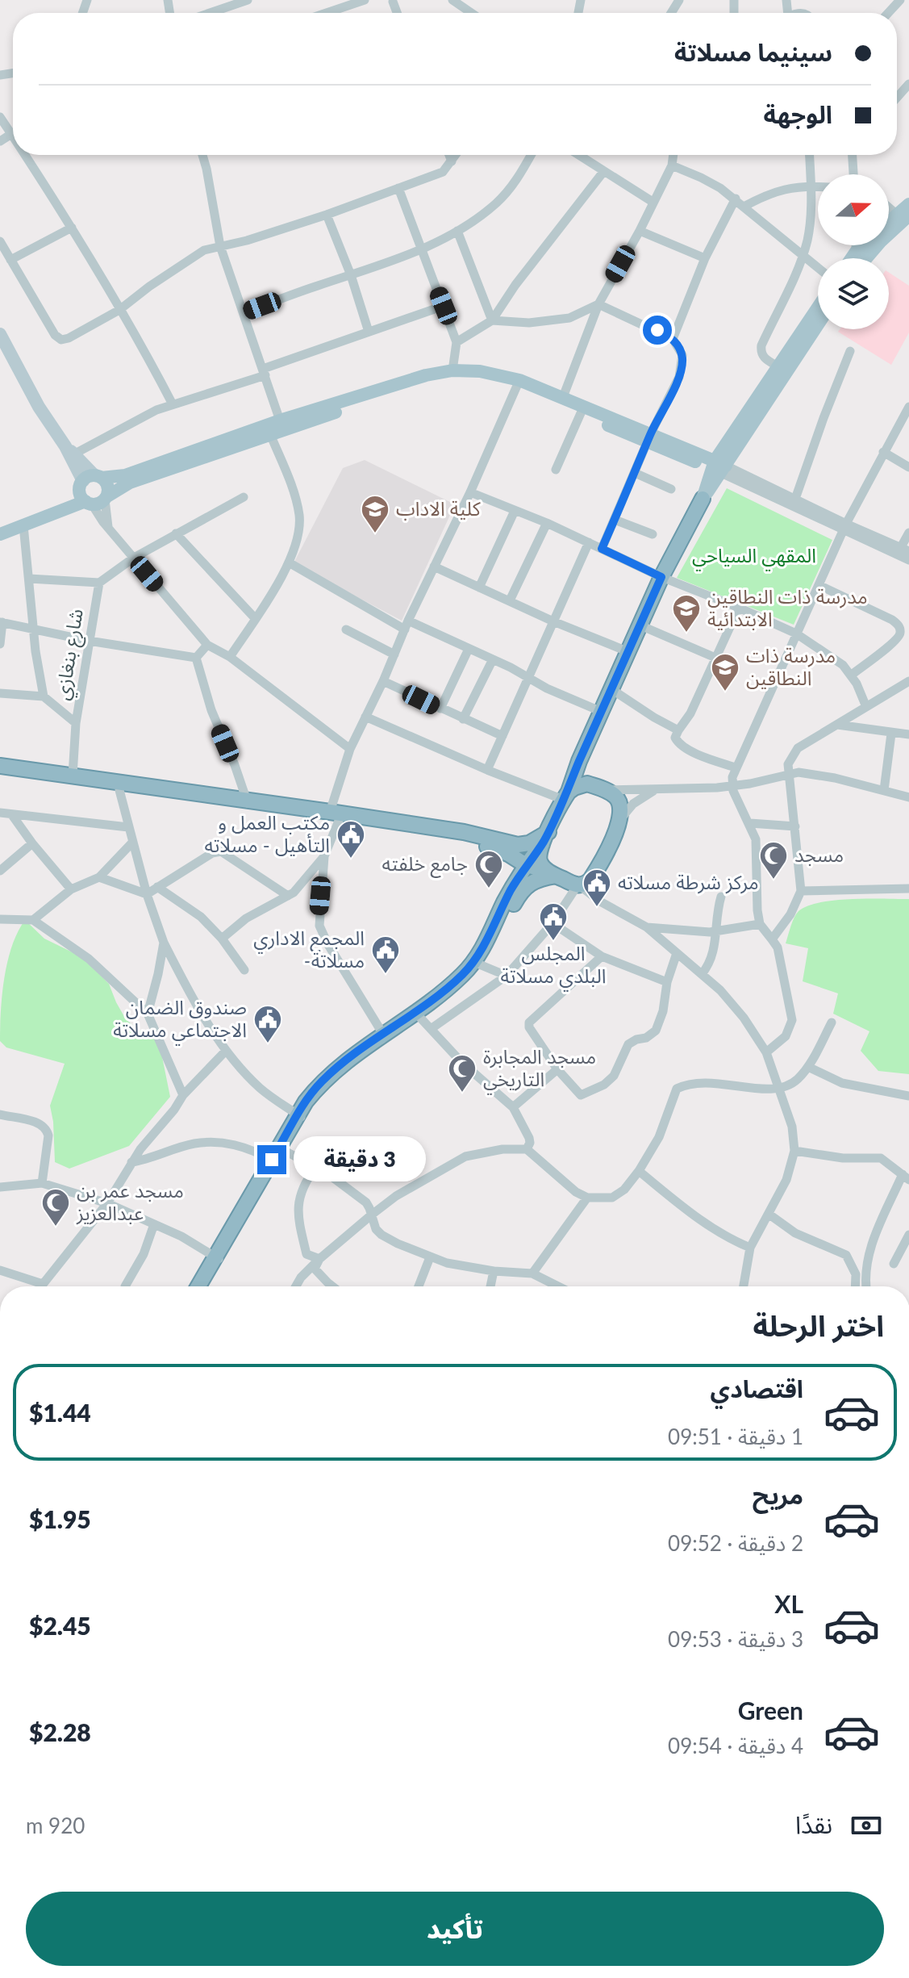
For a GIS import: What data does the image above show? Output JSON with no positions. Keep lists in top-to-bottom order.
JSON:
{
  "streets": {
    "street": ["شارع بنغازي"]
  },
  "parks": ["المقهي السياحي"],
  "places": {
    "school or university": ["كلية الاداب", "مدرسة ذات النطاقين الابتدائية", "مدرسة ذات النطاقين"],
    "public building": [
      "مكتب العمل و التأهيل - مسلاته",
      "مركز شرطة مسلاته",
      "المجلس البلدي مسلاتة",
      "المجمع الاداري -مسلاتة",
      "صندوق الضمان الاجتماعي مسلاتة"
    ],
    "mosque": [
      "مسجد",
      "جامع خلفته",
      "مسجد المجابرة التاريخي",
      "مسجد عمر بن عبدالعزيز"
    ]
  },
  "north": "right",
  "page": {
    "banner": ["سينيما مسلاتة", "الوجهة"],
    "bubble": "3 دقيقة",
    "heading": "اختر الرحلة",
    "list": [
      {
        "name": "اقتصادي",
        "note": "1 دقيقة · 09:51",
        "value": "$1.44"
      },
      {
        "name": "مريح",
        "note": "2 دقيقة · 09:52",
        "value": "$1.95"
      },
      {
        "name": "XL",
        "note": "3 دقيقة · 09:53",
        "value": "$2.45"
      },
      {
        "name": "Green",
        "note": "4 دقيقة · 09:54",
        "value": "$2.28"
      }
    ],
    "pay": ["نقدًا", "920 m"],
    "buttons": "تأكيد"
  }
}
